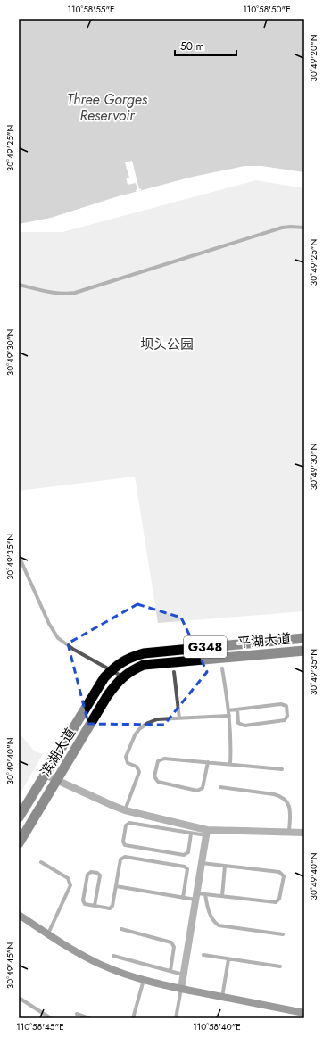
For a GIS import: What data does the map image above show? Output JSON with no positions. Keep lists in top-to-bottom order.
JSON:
{
  "streets": {
    "highway": ["平湖大道", "G348", "滨湖大道"]
  },
  "crossings": [
    ["平湖大道", "滨湖大道"]
  ],
  "water": ["Three Gorges Reservoir"],
  "parks": ["坝头公园"],
  "scale_bar": "50 m",
  "coordinates": [
    "110°58'55\"E",
    "110°58'50\"E",
    "30°49'20\"N",
    "30°49'25\"N",
    "30°49'30\"N",
    "30°49'35\"N",
    "30°49'40\"N",
    "30°49'45\"N",
    "110°58'45\"E",
    "110°58'40\"E"
  ]
}
